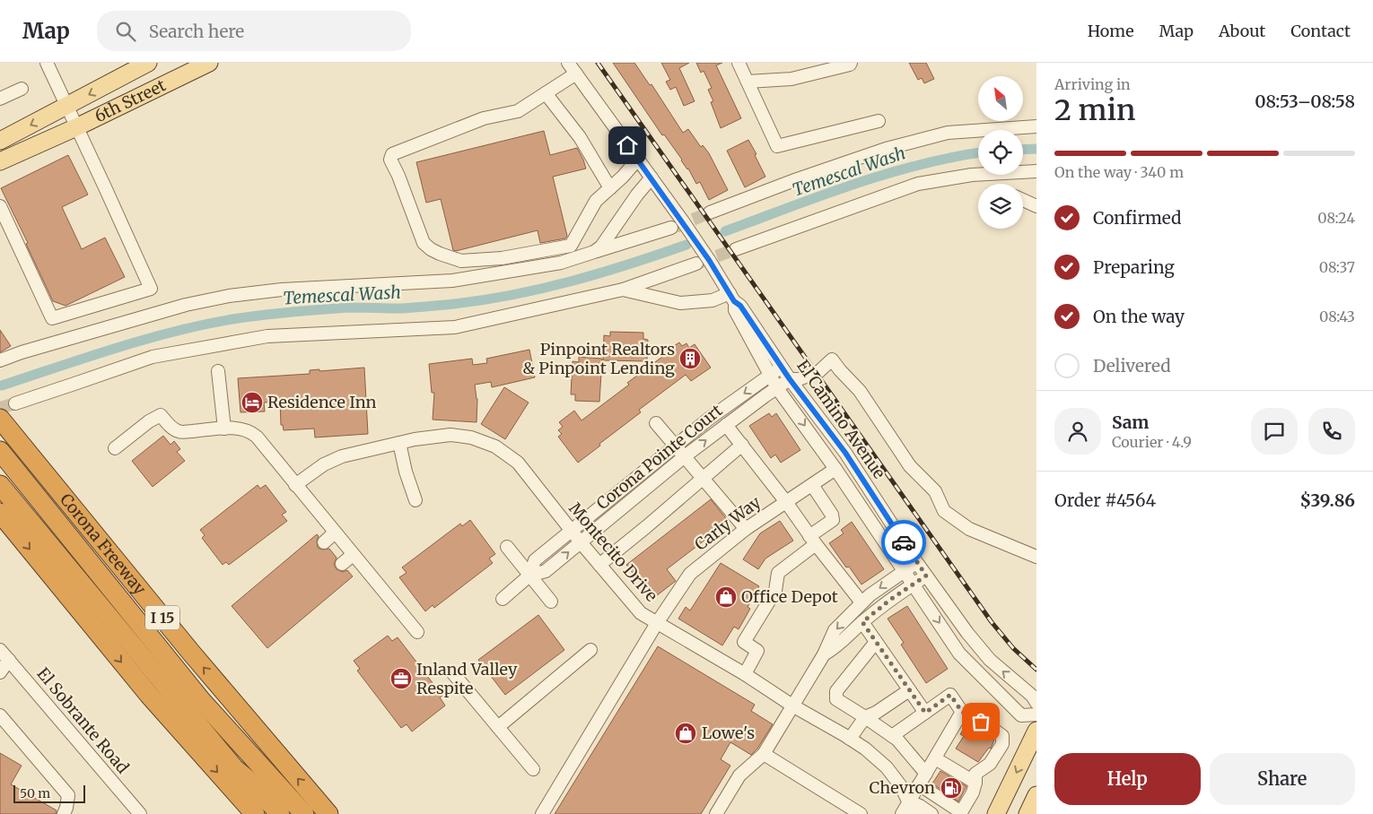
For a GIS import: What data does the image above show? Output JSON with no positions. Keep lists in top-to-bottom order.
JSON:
{
  "streets": {
    "highway": ["Corona Freeway", "I 15"],
    "main road": ["6th Street"],
    "street": [
      "El Camino Avenue",
      "Corona Pointe Court",
      "Carly Way",
      "Montecito Drive",
      "El Sobrante Road"
    ]
  },
  "crossings": [
    ["El Camino Avenue", "Corona Pointe Court"],
    ["El Camino Avenue", "Carly Way"],
    ["Corona Pointe Court", "Montecito Drive"],
    ["Carly Way", "Montecito Drive"]
  ],
  "water": ["Temescal Wash"],
  "places": {
    "building": ["Pinpoint Realtors & Pinpoint Lending"],
    "hotel": ["Residence Inn"],
    "shop": ["Office Depot", "Lowe's"],
    "office": ["Inland Valley Respite"],
    "fuel station": ["Chevron"]
  },
  "scale_bar": "50 m",
  "north": "top left",
  "page": {
    "header": "Map",
    "search": "Search here",
    "nav": [
      "Home",
      "Map",
      "About",
      "Contact"
    ],
    "heading": ["2 min", "Arriving in", "08:53–08:58"],
    "panel": [
      "Sam",
      "Courier · 4.9",
      "Order #4564",
      "$39.86"
    ],
    "bar": "On the way · 340 m",
    "list": [
      ["Confirmed", "08:24"],
      ["Preparing", "08:37"],
      ["On the way", "08:43"],
      "Delivered"
    ],
    "buttons": ["Help", "Share"],
    "scale": "50 m"
  }
}
